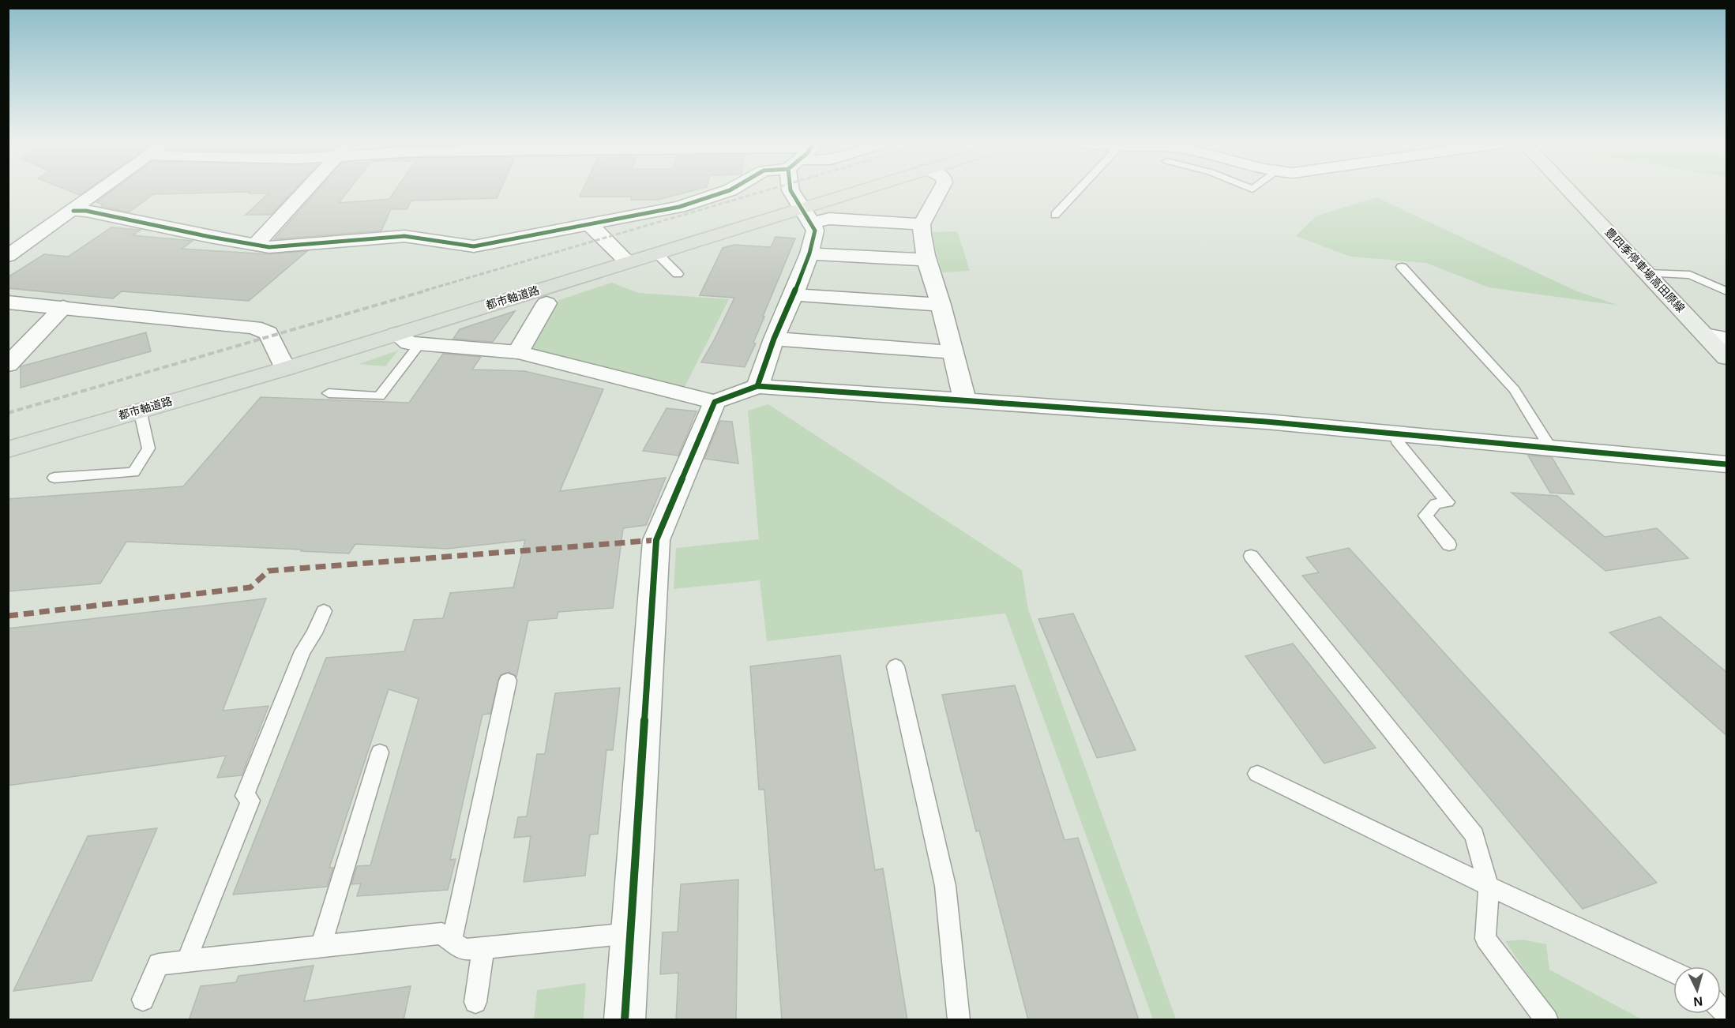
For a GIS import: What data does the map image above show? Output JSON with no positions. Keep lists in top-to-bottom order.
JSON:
{
  "streets": {
    "main road": ["豊四季停車場高田原線", "都市軸道路"]
  },
  "north": "bottom"
}
